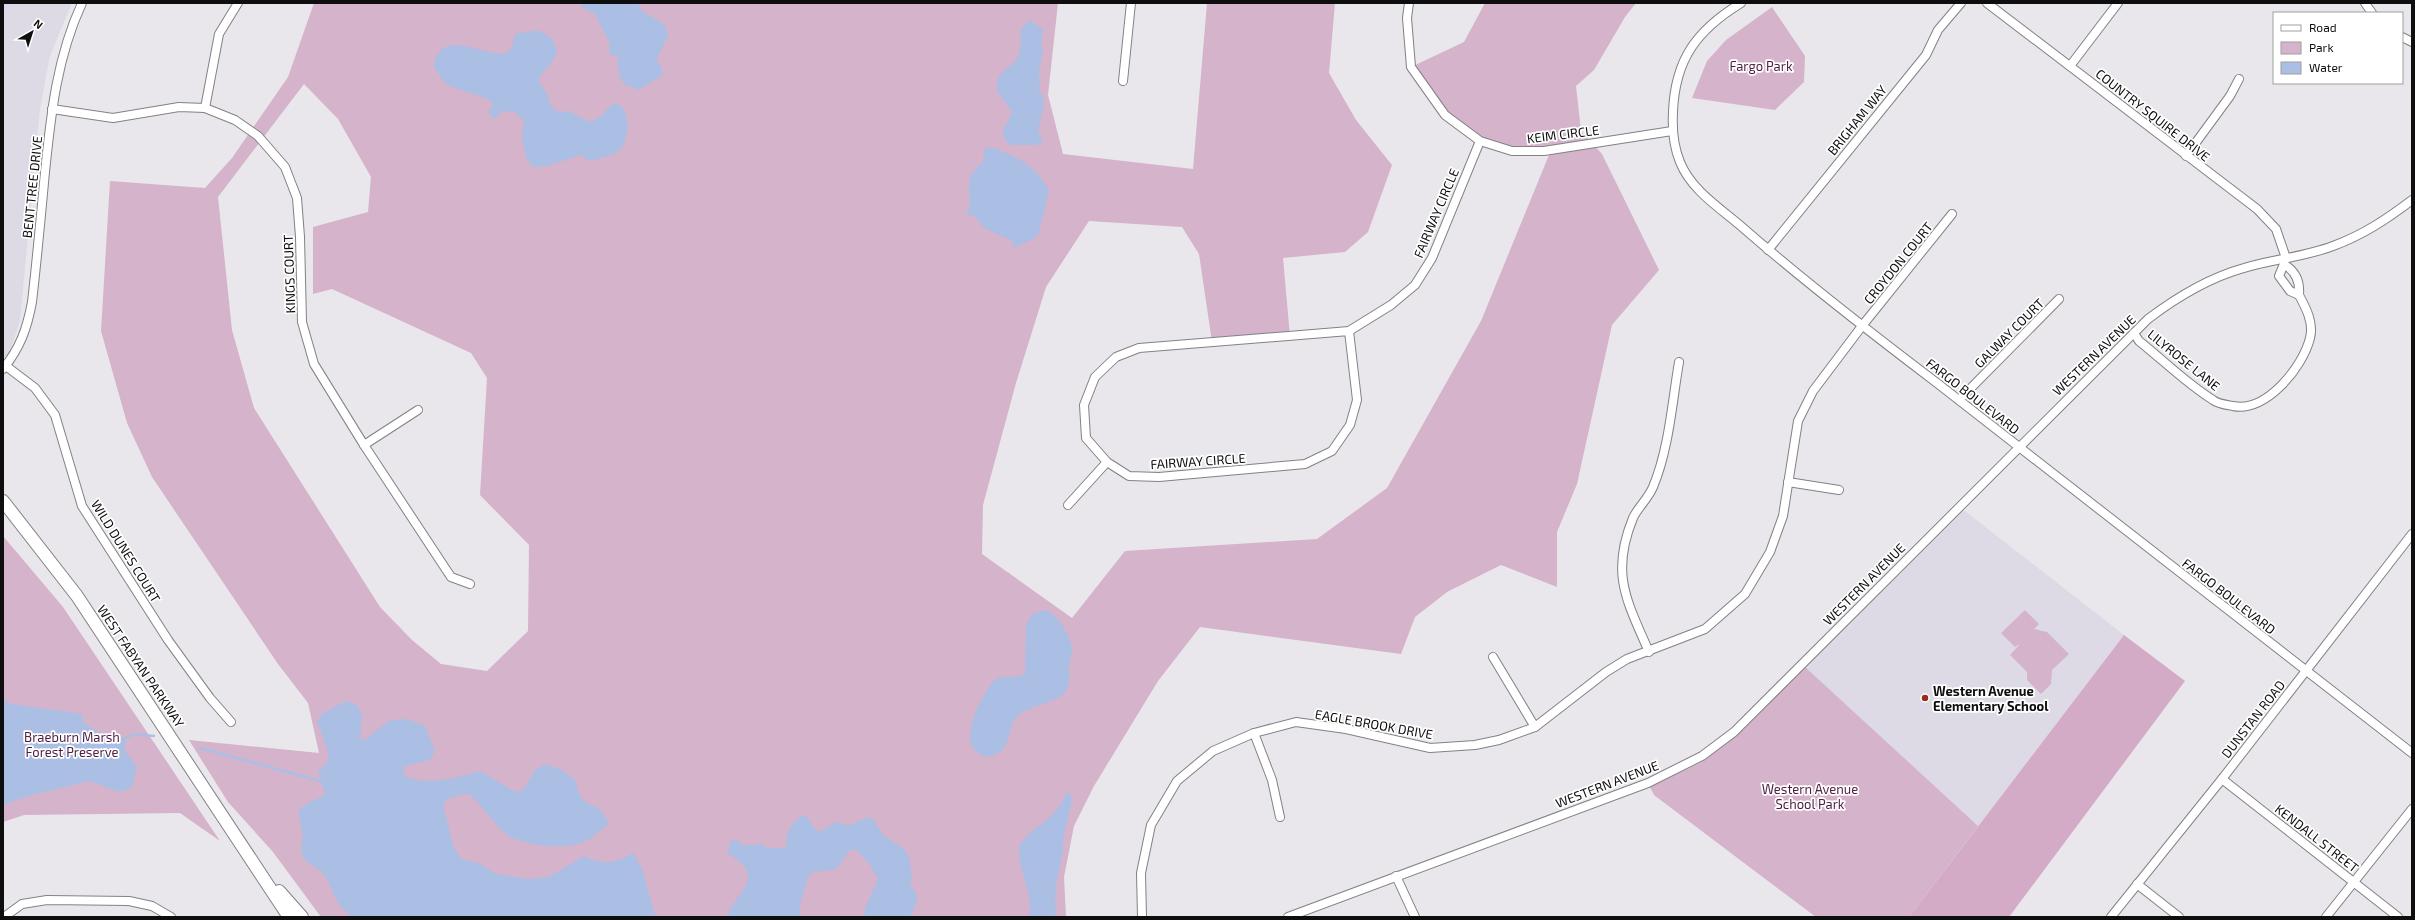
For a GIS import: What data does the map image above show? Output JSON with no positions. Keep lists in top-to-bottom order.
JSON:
{
  "streets": {
    "main road": ["WEST FABYAN PARKWAY"],
    "street": [
      "COUNTRY SQUIRE DRIVE",
      "BRIGHAM WAY",
      "KEIM CIRCLE",
      "BENT TREE DRIVE",
      "FAIRWAY CIRCLE",
      "CROYDON COURT",
      "KINGS COURT",
      "GALWAY COURT",
      "WESTERN AVENUE",
      "LILYROSE LANE",
      "FARGO BOULEVARD",
      "WILD DUNES COURT",
      "DUNSTAN ROAD",
      "EAGLE BROOK DRIVE",
      "KENDALL STREET"
    ]
  },
  "crossings": [
    ["COUNTRY SQUIRE DRIVE", "WESTERN AVENUE"],
    ["BRIGHAM WAY", "FARGO BOULEVARD"],
    ["KEIM CIRCLE", "FAIRWAY CIRCLE"],
    ["KEIM CIRCLE", "FARGO BOULEVARD"],
    ["BENT TREE DRIVE", "KINGS COURT"],
    ["BENT TREE DRIVE", "WILD DUNES COURT"],
    ["CROYDON COURT", "FARGO BOULEVARD"],
    ["CROYDON COURT", "EAGLE BROOK DRIVE"],
    ["GALWAY COURT", "FARGO BOULEVARD"],
    ["WESTERN AVENUE", "LILYROSE LANE"],
    ["WESTERN AVENUE", "FARGO BOULEVARD"],
    ["FARGO BOULEVARD", "DUNSTAN ROAD"],
    ["FARGO BOULEVARD", "EAGLE BROOK DRIVE"],
    ["DUNSTAN ROAD", "KENDALL STREET"]
  ],
  "parks": ["Fargo Park", "Braeburn Marsh Forest Preserve", "Western Avenue School Park"],
  "places": ["Western Avenue Elementary School"],
  "legend": ["Road", "Park", "Water"],
  "north": "top right"
}
